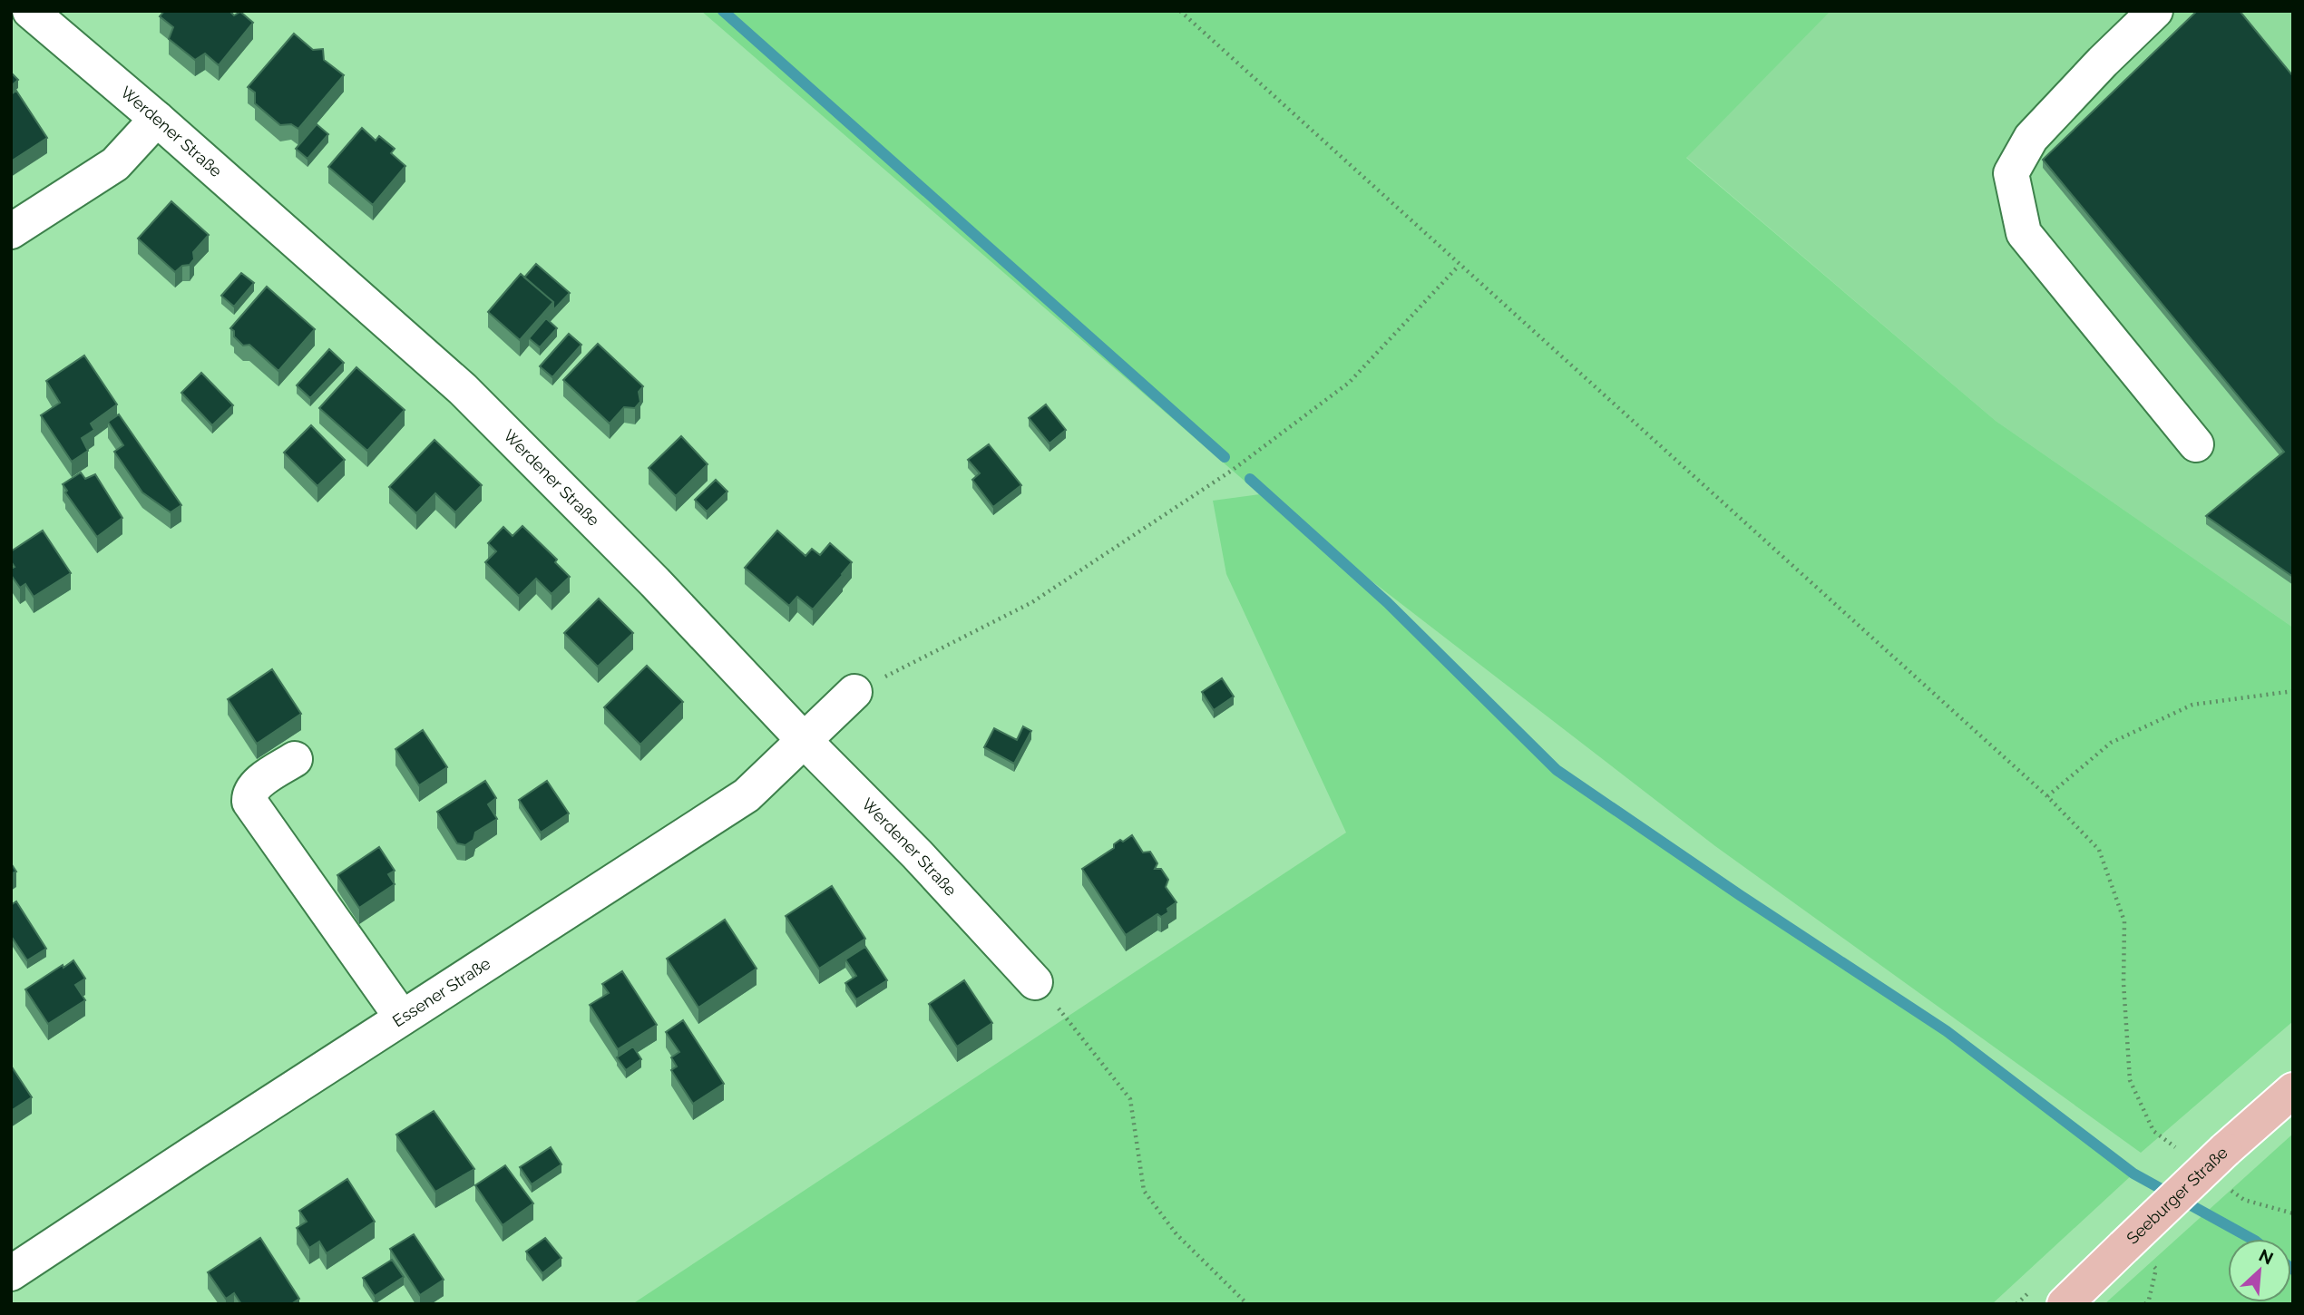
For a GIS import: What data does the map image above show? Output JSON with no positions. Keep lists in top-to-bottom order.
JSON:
{
  "streets": {
    "main road": ["Seeburger Straße"],
    "street": ["Werdener Straße", "Essener Straße"]
  },
  "crossings": [
    ["Werdener Straße", "Essener Straße"]
  ],
  "north": "top right"
}
